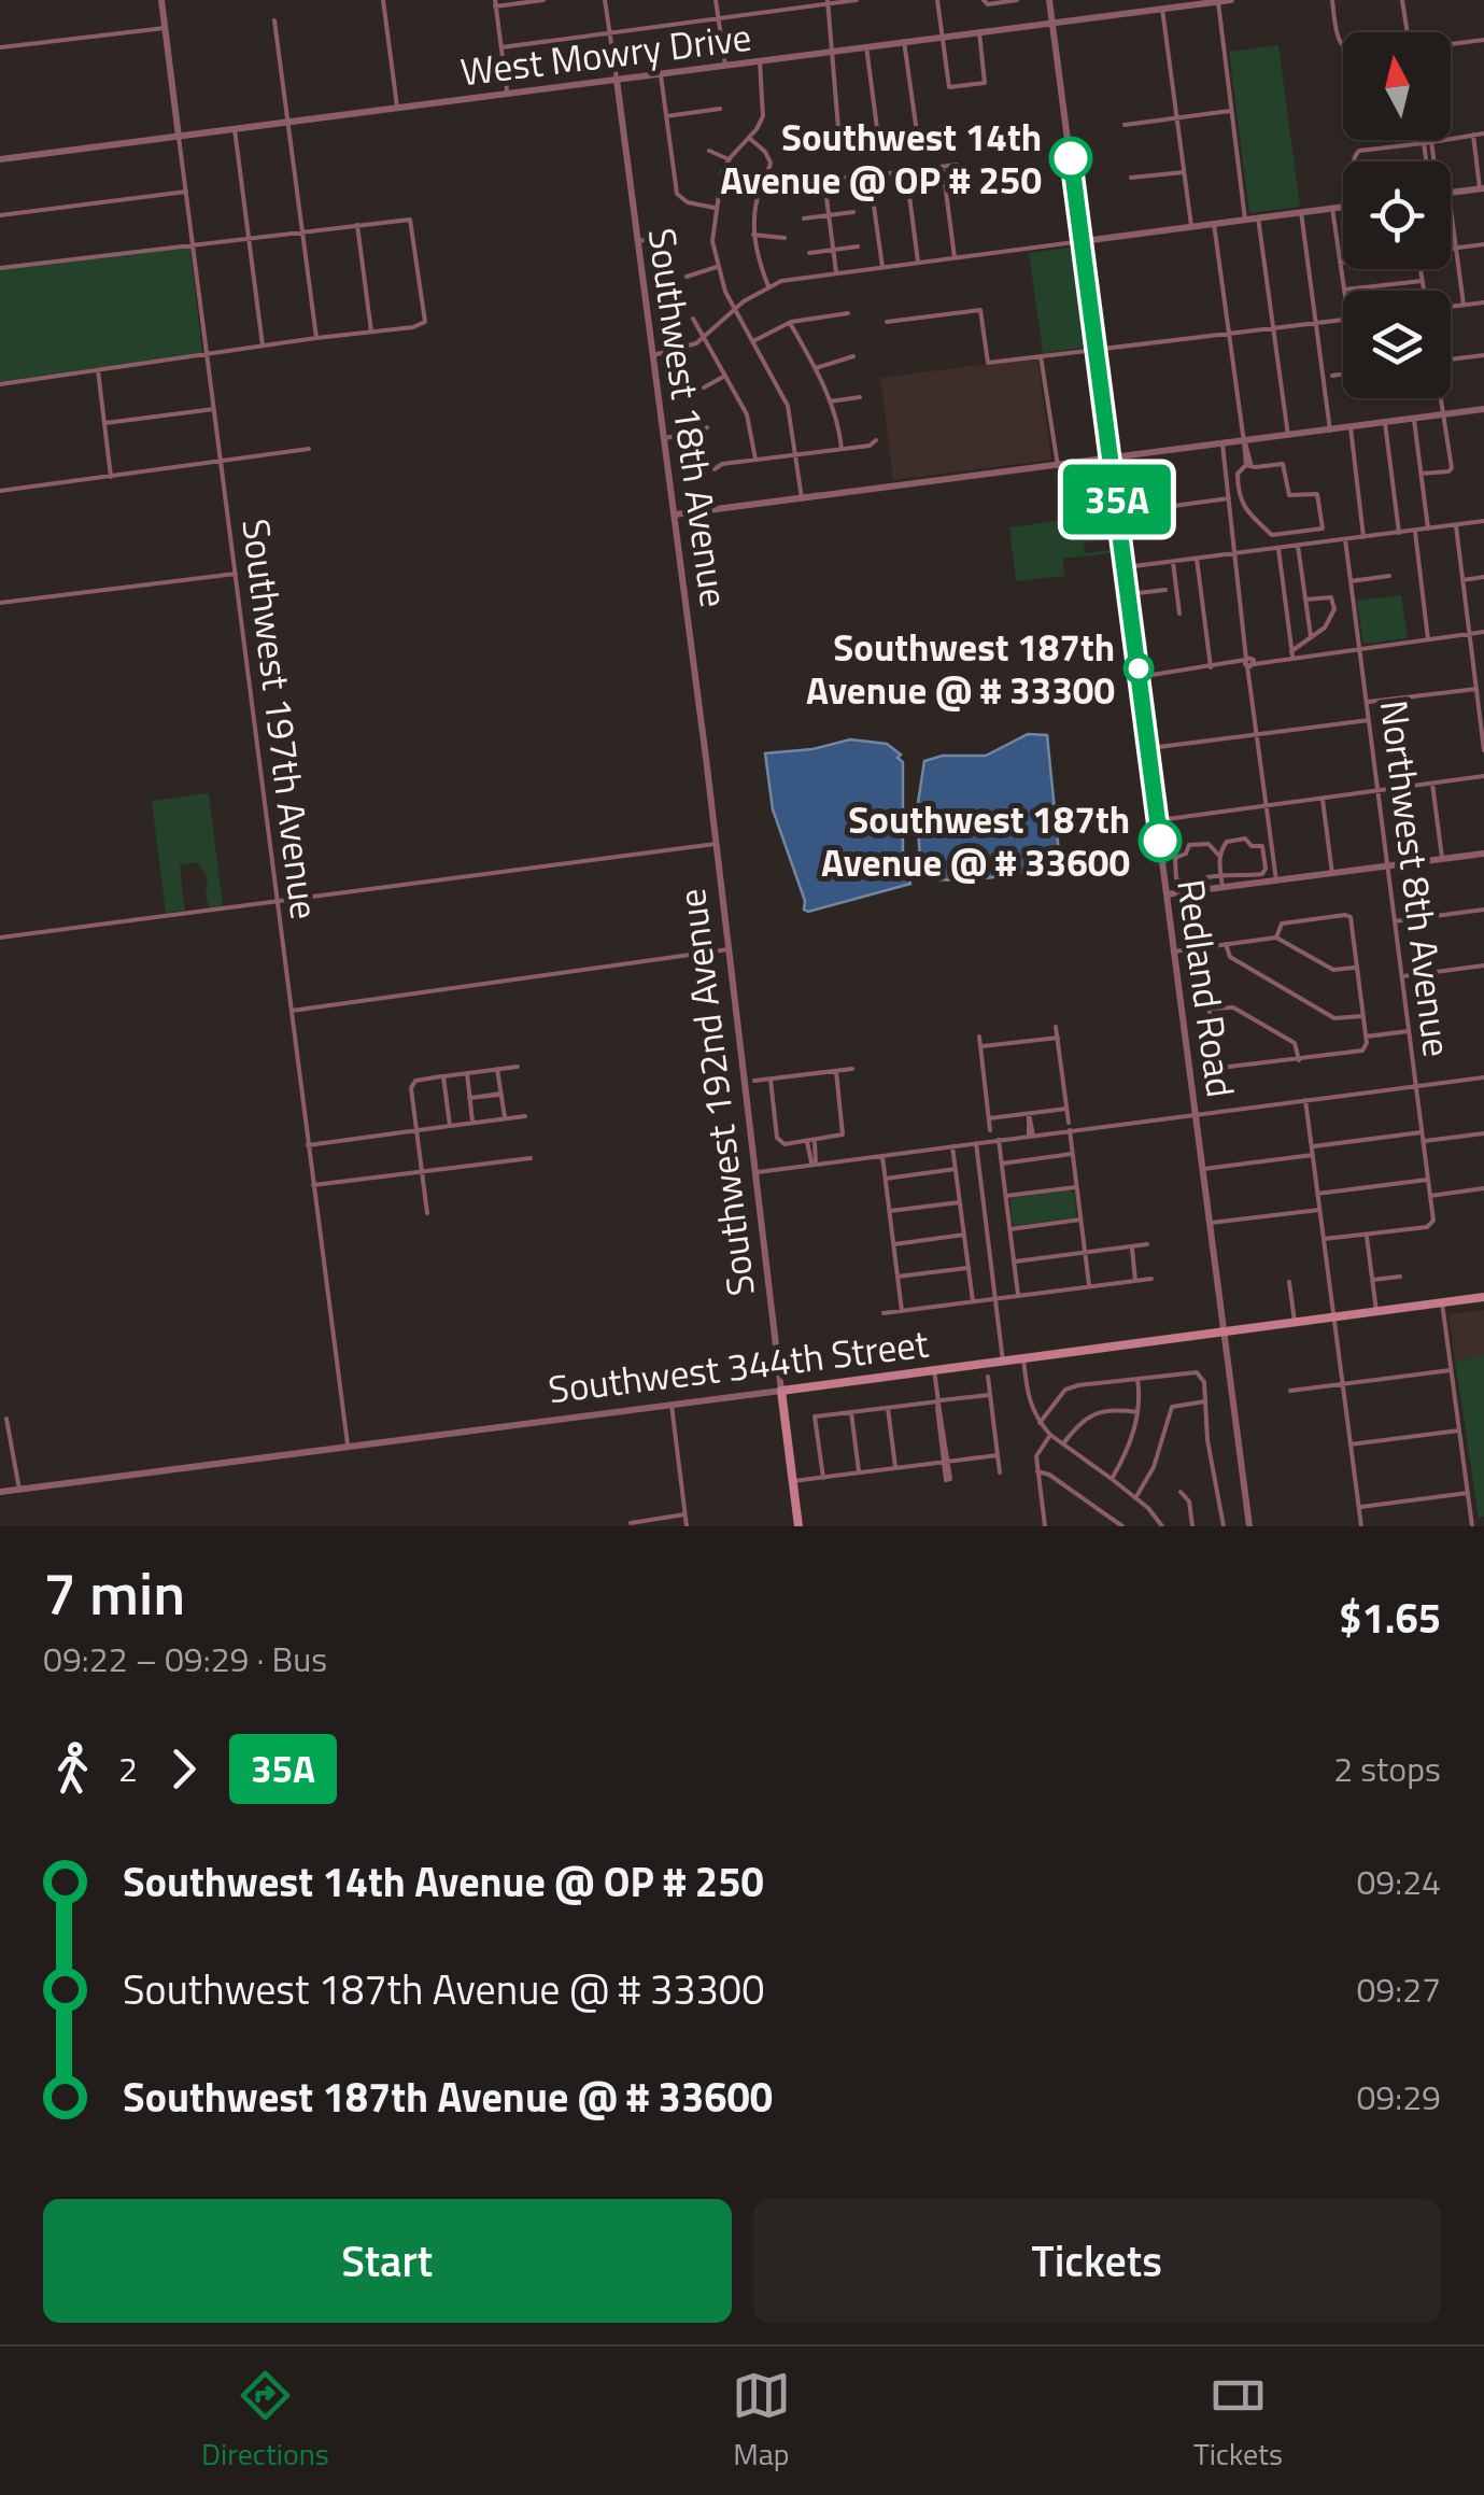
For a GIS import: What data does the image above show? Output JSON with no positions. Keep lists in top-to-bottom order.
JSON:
{
  "streets": {
    "main road": ["Southwest 192nd Avenue", "Southwest 344th Street"],
    "street": [
      "West Mowry Drive",
      "Southwest 18th Avenue",
      "Southwest 197th Avenue",
      "Northwest 8th Avenue",
      "Redland Road"
    ]
  },
  "crossings": [
    ["West Mowry Drive", "Southwest 18th Avenue"],
    ["West Mowry Drive", "Southwest 197th Avenue"],
    ["West Mowry Drive", "Redland Road"],
    ["Southwest 18th Avenue", "Southwest 192nd Avenue"],
    ["Southwest 197th Avenue", "Southwest 344th Street"],
    ["Redland Road", "Southwest 344th Street"],
    ["Southwest 192nd Avenue", "Southwest 344th Street"]
  ],
  "places": ["Southwest 14th Avenue @ OP # 250", "Southwest 187th Avenue @ # 33300", "Southwest 187th Avenue @ # 33600"],
  "lines": ["bus line 35A"],
  "north": "top",
  "page": {
    "on_map": "35A",
    "heading": ["7 min", "09:22 – 09:29 · Bus", "$1.65"],
    "legs": ["2", "35A", "2 stops"],
    "list": [
      {
        "name": "Southwest 14th Avenue @ OP # 250",
        "value": "09:24"
      },
      {
        "name": "Southwest 187th Avenue @ # 33300",
        "value": "09:27"
      },
      {
        "name": "Southwest 187th Avenue @ # 33600",
        "value": "09:29"
      }
    ],
    "buttons": ["Start", "Tickets"],
    "tabs": ["Directions", "Map", "Tickets"]
  }
}
